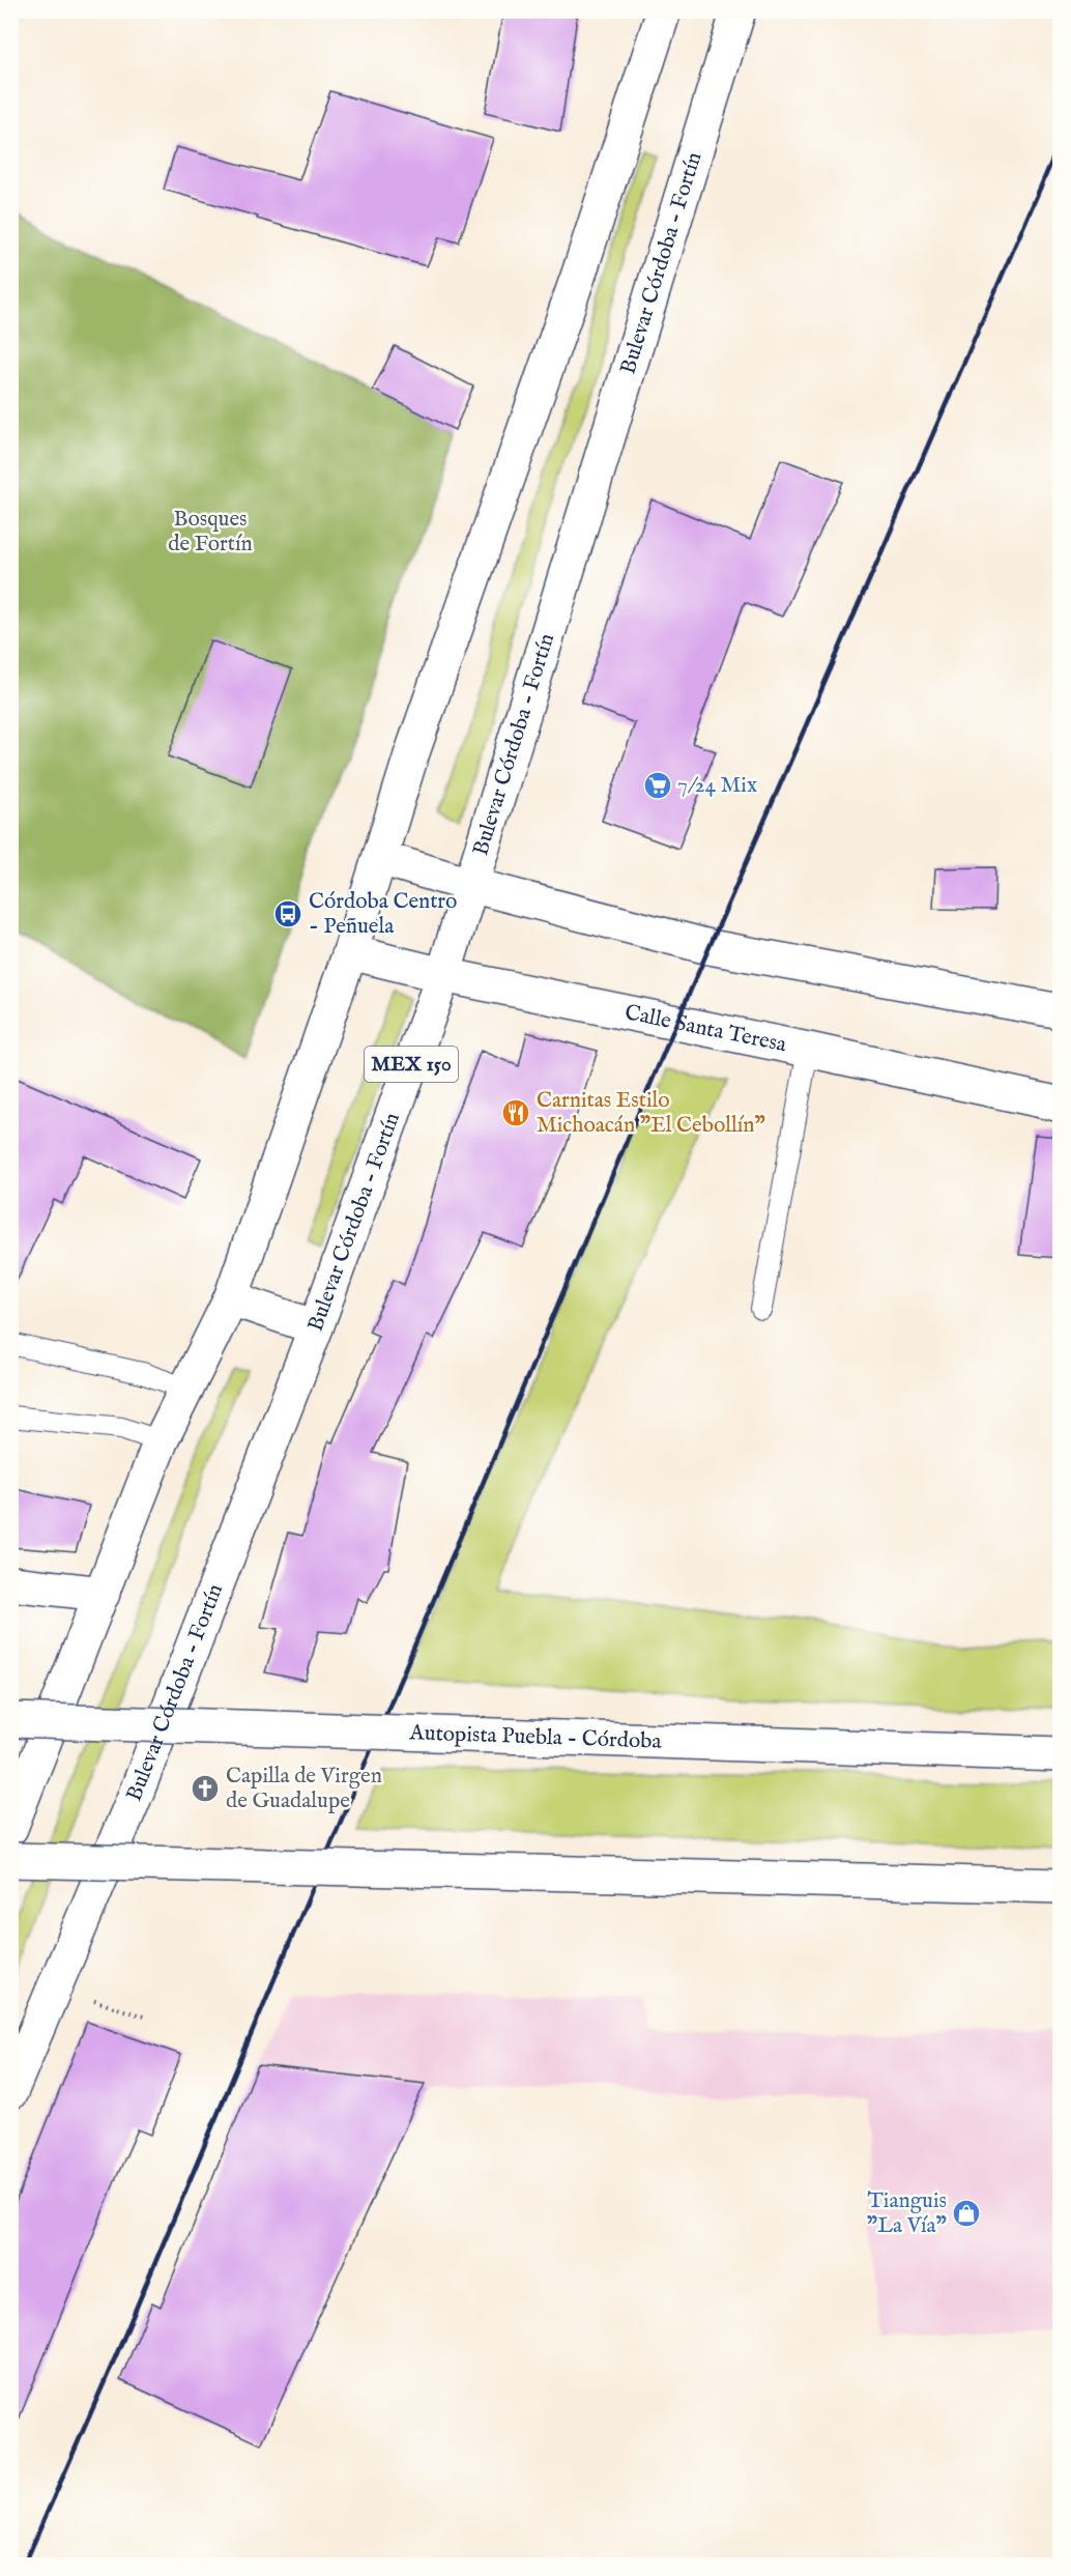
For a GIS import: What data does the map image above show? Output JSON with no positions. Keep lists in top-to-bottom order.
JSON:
{
  "streets": {
    "main road": [
      "Bulevar Córdoba - Fortín",
      "Calle Santa Teresa",
      "MEX 150",
      "Autopista Puebla - Córdoba"
    ]
  },
  "crossings": [
    ["Bulevar Córdoba - Fortín", "Calle Santa Teresa"]
  ],
  "parks": ["Bosques de Fortín"],
  "places": {
    "supermarket": ["7/24 Mix"],
    "bus stop": ["Córdoba Centro - Peñuela"],
    "restaurant": ["Carnitas Estilo Michoacán \"El Cebollín\""],
    "church": ["Capilla de Virgen de Guadalupe"],
    "shop": ["Tianguis \"La Vía\""]
  }
}
